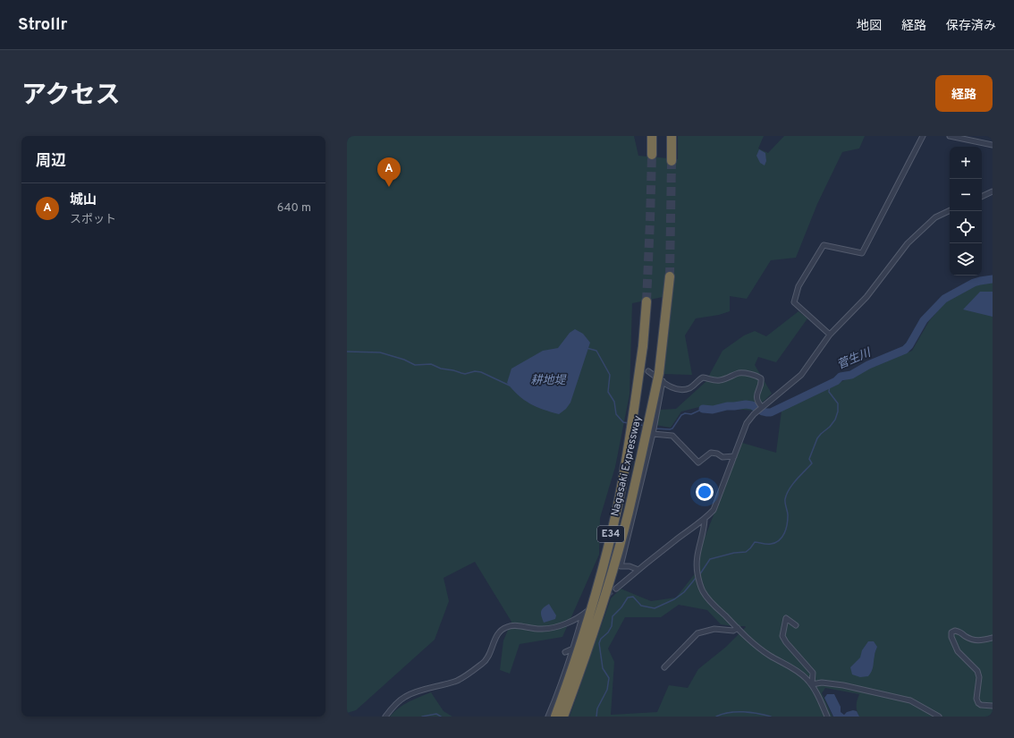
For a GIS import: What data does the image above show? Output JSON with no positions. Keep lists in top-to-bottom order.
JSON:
{
  "streets": {
    "highway": ["Nagasaki Expressway", "E34"]
  },
  "water": ["菅生川", "耕地堤"],
  "page": {
    "header": "Strollr",
    "nav": ["地図", "経路", "保存済み"],
    "title": "アクセス",
    "buttons": "経路",
    "heading": "周辺",
    "map_buttons": ["+", "−"],
    "pins": "A",
    "list": [
      {
        "mark": "A",
        "name": "城山",
        "note": "スポット",
        "value": "640 m"
      }
    ]
  }
}
